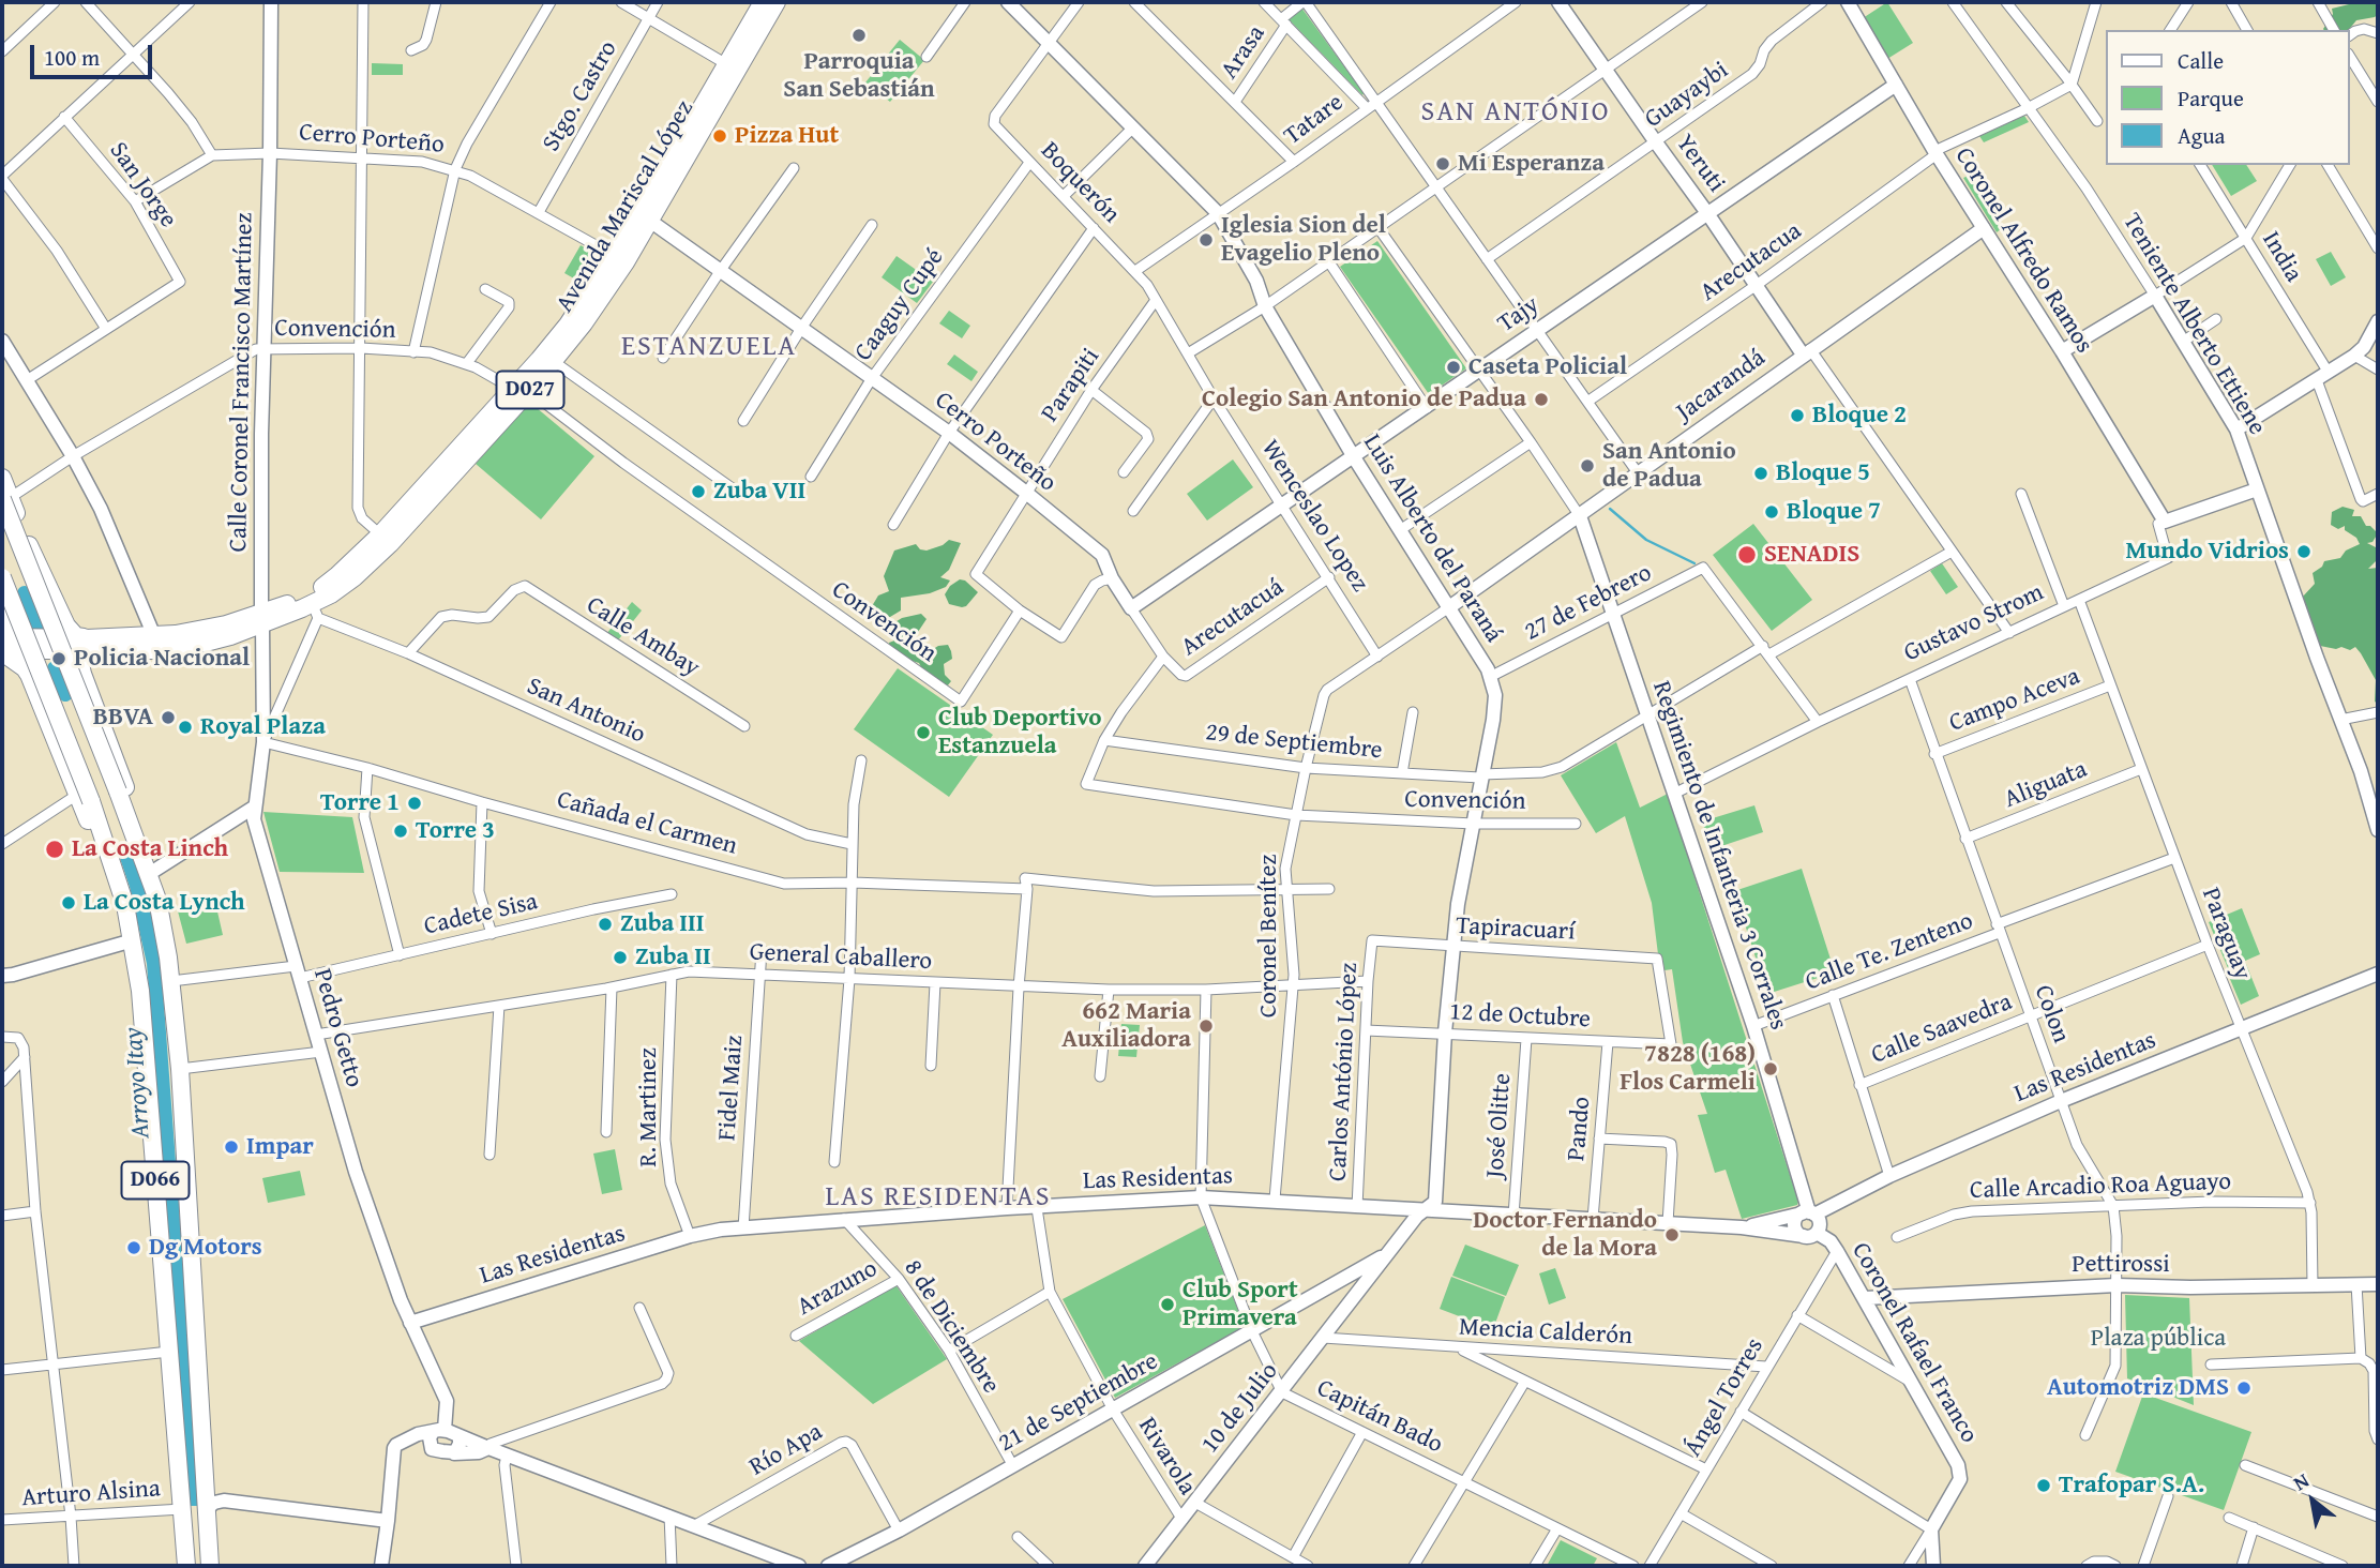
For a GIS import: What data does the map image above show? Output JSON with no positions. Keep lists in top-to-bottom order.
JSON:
{
  "streets": {
    "highway": ["Avenida Mariscal López", "D027", "D066"],
    "street": [
      "Arasa",
      "Guayaybi",
      "Stgo. Castro",
      "Tatare",
      "Cerro Porteño",
      "Yeruti",
      "Boquerón",
      "San Jorge",
      "Coronel Alfredo Ramos",
      "India",
      "Arecutacua",
      "Caaguy Cupé",
      "Tajy",
      "Teniente Alberto Ettiene",
      "Convención",
      "Calle Coronel Francisco Martínez",
      "Parapiti",
      "Jacarandá",
      "Wenceslao Lopez",
      "Luis Alberto del Paraná",
      "27 de Febrero",
      "Arecutacuá",
      "Gustavo Strom",
      "Calle Ambay",
      "Campo Aceva",
      "San Antonio",
      "29 de Septiembre",
      "Aliguata",
      "Cañada el Carmen",
      "Regimiento de Infanteria 3 Corrales",
      "Cadete Sisa",
      "Tapiracuarí",
      "Paraguay",
      "Coronel Benítez",
      "Calle Te. Zenteno",
      "General Caballero",
      "Colon",
      "12 de Octubre",
      "Pedro Getto",
      "Calle Saavedra",
      "Las Residentas",
      "Carlos António López",
      "Fidel Maiz",
      "R. Martinez",
      "José Olitte",
      "Pando",
      "Calle Arcadio Roa Aguayo",
      "Pettirossi",
      "Arazuno",
      "8 de Diciembre",
      "Mencia Calderón",
      "Coronel Rafael Franco",
      "Ángel Torres",
      "21 de Septiembre",
      "10 de Julio",
      "Capitán Bado",
      "Río Apa",
      "Rivarola",
      "Arturo Alsina"
    ]
  },
  "crossings": [
    ["Guayaybi", "Yeruti"],
    ["Stgo. Castro", "Cerro Porteño"],
    ["Tatare", "Boquerón"],
    ["Tatare", "Luis Alberto del Paraná"],
    ["Cerro Porteño", "Avenida Mariscal López"],
    ["Cerro Porteño", "Caaguy Cupé"],
    ["Cerro Porteño", "Tajy"],
    ["Cerro Porteño", "Calle Coronel Francisco Martínez"],
    ["Cerro Porteño", "Parapiti"],
    ["Cerro Porteño", "Arecutacuá"],
    ["Yeruti", "Arecutacua"],
    ["Yeruti", "Tajy"],
    ["Yeruti", "Jacarandá"],
    ["Yeruti", "Gustavo Strom"],
    ["Yeruti", "29 de Septiembre"],
    ["Boquerón", "Caaguy Cupé"],
    ["Boquerón", "Parapiti"],
    ["Boquerón", "Wenceslao Lopez"],
    ["Boquerón", "Luis Alberto del Paraná"],
    ["Avenida Mariscal López", "Convención"],
    ["Avenida Mariscal López", "Calle Coronel Francisco Martínez"],
    ["Avenida Mariscal López", "D027"],
    ["Avenida Mariscal López", "San Antonio"],
    ["Avenida Mariscal López", "Pedro Getto"],
    ["Coronel Alfredo Ramos", "Arecutacua"],
    ["Coronel Alfredo Ramos", "Tajy"],
    ["Coronel Alfredo Ramos", "Jacarandá"],
    ["Coronel Alfredo Ramos", "Gustavo Strom"],
    ["Arecutacua", "Teniente Alberto Ettiene"],
    ["Tajy", "Wenceslao Lopez"],
    ["Tajy", "Luis Alberto del Paraná"],
    ["Convención", "Calle Coronel Francisco Martínez"],
    ["Convención", "Parapiti"],
    ["Convención", "Luis Alberto del Paraná"],
    ["Convención", "29 de Septiembre"],
    ["Convención", "Coronel Benítez"],
    ["Convención", "D066"],
    ["Calle Coronel Francisco Martínez", "D027"],
    ["Calle Coronel Francisco Martínez", "Pedro Getto"],
    ["Jacarandá", "Luis Alberto del Paraná"],
    ["Jacarandá", "Regimiento de Infanteria 3 Corrales"],
    ["Jacarandá", "Coronel Benítez"],
    ["D027", "Pedro Getto"],
    ["Wenceslao Lopez", "Arecutacuá"],
    ["Wenceslao Lopez", "Coronel Benítez"],
    ["Luis Alberto del Paraná", "27 de Febrero"],
    ["Luis Alberto del Paraná", "29 de Septiembre"],
    ["Luis Alberto del Paraná", "Tapiracuarí"],
    ["Luis Alberto del Paraná", "Coronel Benítez"],
    ["Luis Alberto del Paraná", "12 de Octubre"],
    ["Luis Alberto del Paraná", "Las Residentas"],
    ["Luis Alberto del Paraná", "10 de Julio"],
    ["27 de Febrero", "29 de Septiembre"],
    ["27 de Febrero", "Regimiento de Infanteria 3 Corrales"],
    ["Gustavo Strom", "Regimiento de Infanteria 3 Corrales"],
    ["Gustavo Strom", "Paraguay"],
    ["Gustavo Strom", "Colon"],
    ["Calle Ambay", "San Antonio"],
    ["Campo Aceva", "Paraguay"],
    ["Campo Aceva", "Colon"],
    ["29 de Septiembre", "Regimiento de Infanteria 3 Corrales"],
    ["29 de Septiembre", "Coronel Benítez"],
    ["Aliguata", "Paraguay"],
    ["Aliguata", "Colon"],
    ["Cañada el Carmen", "Coronel Benítez"],
    ["Cañada el Carmen", "Pedro Getto"],
    ["Regimiento de Infanteria 3 Corrales", "Calle Te. Zenteno"],
    ["Regimiento de Infanteria 3 Corrales", "Las Residentas"],
    ["Cadete Sisa", "Pedro Getto"],
    ["Cadete Sisa", "D066"],
    ["Tapiracuarí", "12 de Octubre"],
    ["Tapiracuarí", "Carlos António López"],
    ["Paraguay", "Calle Te. Zenteno"],
    ["Paraguay", "Calle Saavedra"],
    ["Paraguay", "Las Residentas"],
    ["Paraguay", "Calle Arcadio Roa Aguayo"],
    ["Paraguay", "Pettirossi"],
    ["Coronel Benítez", "General Caballero"],
    ["Coronel Benítez", "Las Residentas"],
    ["Calle Te. Zenteno", "Colon"],
    ["General Caballero", "Pedro Getto"],
    ["General Caballero", "Carlos António López"],
    ["General Caballero", "Fidel Maiz"],
    ["General Caballero", "R. Martinez"],
    ["General Caballero", "Capitán Bado"],
    ["Colon", "Calle Saavedra"],
    ["Colon", "Las Residentas"],
    ["Colon", "Calle Arcadio Roa Aguayo"],
    ["Colon", "Pettirossi"],
    ["12 de Octubre", "Carlos António López"],
    ["12 de Octubre", "José Olitte"],
    ["12 de Octubre", "Pando"],
    ["Pedro Getto", "Las Residentas"],
    ["Las Residentas", "Carlos António López"],
    ["Las Residentas", "Fidel Maiz"],
    ["Las Residentas", "R. Martinez"],
    ["Las Residentas", "José Olitte"],
    ["Las Residentas", "Pando"],
    ["Las Residentas", "8 de Diciembre"],
    ["Las Residentas", "Coronel Rafael Franco"],
    ["Las Residentas", "10 de Julio"],
    ["Las Residentas", "Capitán Bado"],
    ["Las Residentas", "Rivarola"],
    ["D066", "Arturo Alsina"],
    ["Pettirossi", "Coronel Rafael Franco"],
    ["Arazuno", "8 de Diciembre"],
    ["8 de Diciembre", "21 de Septiembre"],
    ["Mencia Calderón", "Ángel Torres"],
    ["Mencia Calderón", "10 de Julio"],
    ["Coronel Rafael Franco", "Ángel Torres"],
    ["21 de Septiembre", "10 de Julio"],
    ["21 de Septiembre", "Capitán Bado"],
    ["21 de Septiembre", "Río Apa"],
    ["21 de Septiembre", "Rivarola"],
    ["10 de Julio", "Capitán Bado"],
    ["10 de Julio", "Rivarola"]
  ],
  "districts": ["SAN ANTÓNIO", "ESTANZUELA", "LAS RESIDENTAS"],
  "water": ["Arroyo Itay"],
  "parks": ["Plaza pública"],
  "places": [
    "Parroquia San Sebastián",
    "Pizza Hut",
    "Mi Esperanza",
    "Iglesia Sion del Evagelio Pleno",
    "Caseta Policial",
    "Colegio San Antonio de Padua",
    "Bloque 2",
    "San Antonio de Padua",
    "Bloque 5",
    "Zuba VII",
    "Bloque 7",
    "Mundo Vidrios",
    "SENADIS",
    "Policia Nacional",
    "BBVA",
    "Royal Plaza",
    "Club Deportivo Estanzuela",
    "Torre 1",
    "Torre 3",
    "La Costa Linch",
    "La Costa Lynch",
    "Zuba III",
    "Zuba II",
    "662 Maria Auxiliadora",
    "7828 (168) Flos Carmeli",
    "Impar",
    "Doctor Fernando de la Mora",
    "Dg Motors",
    "Club Sport Primavera",
    "Automotriz DMS",
    "Trafopar S.A."
  ],
  "legend": ["Calle", "Parque", "Agua"],
  "scale_bar": "100 m",
  "north": "top left"
}
